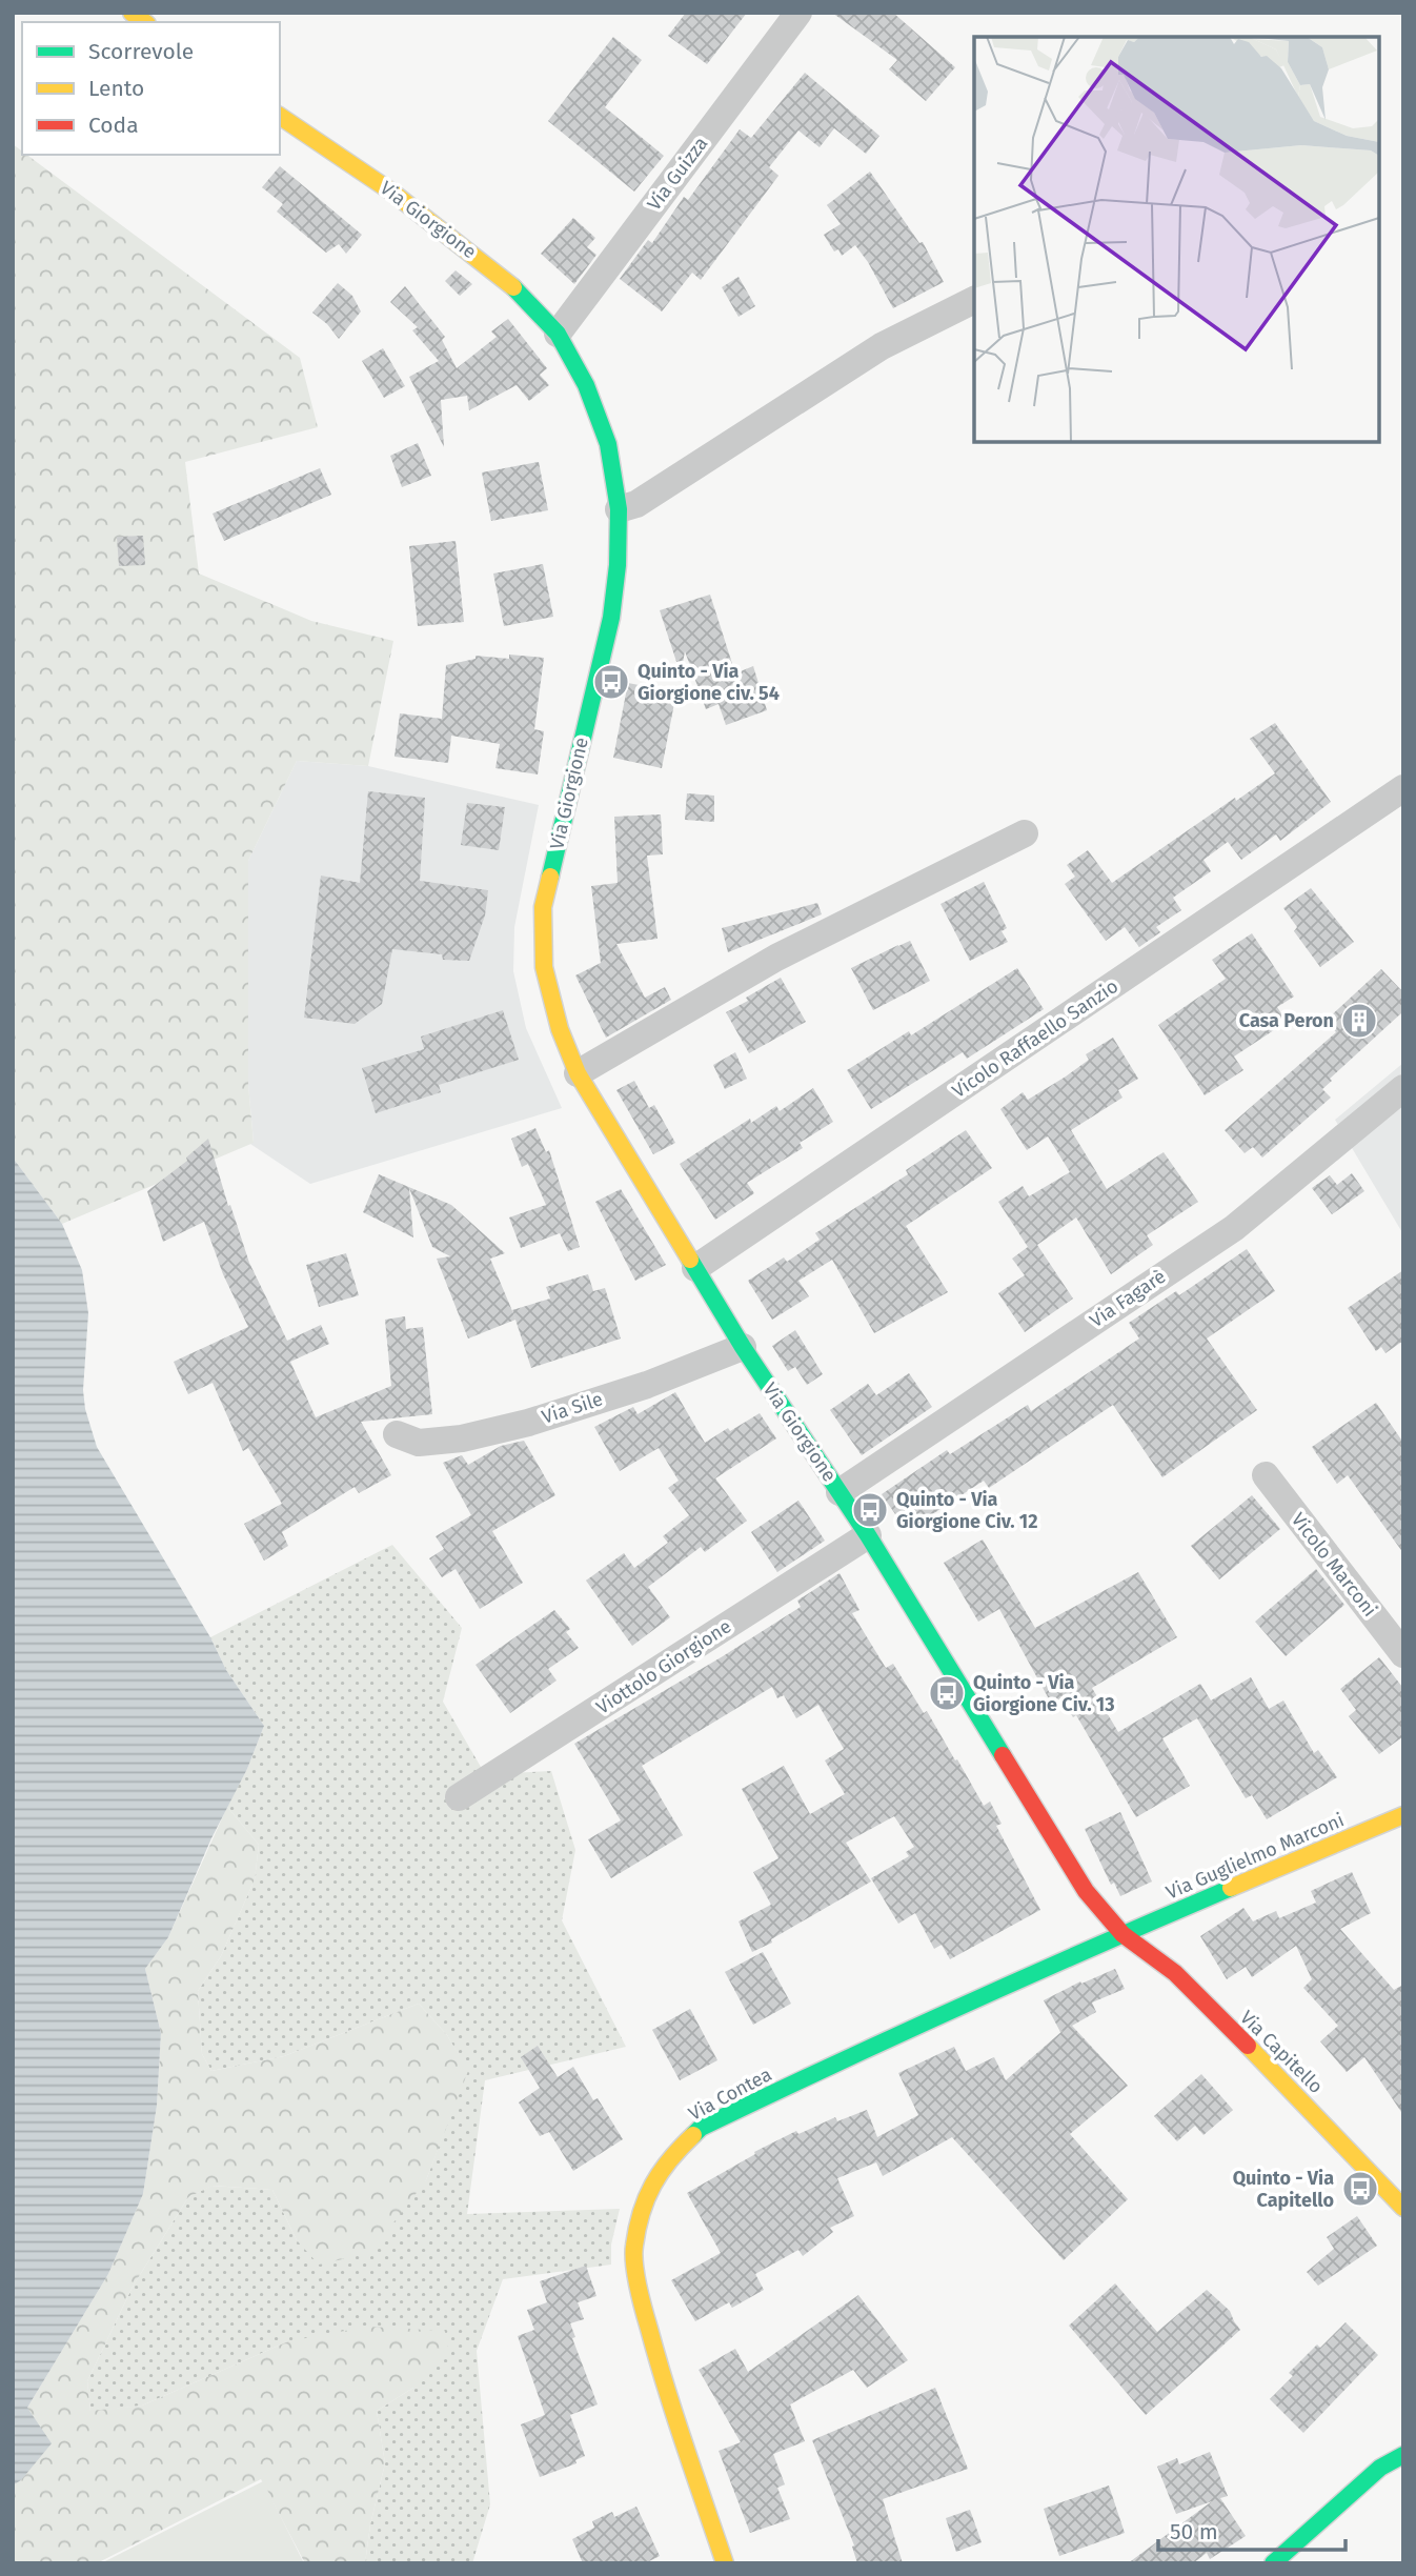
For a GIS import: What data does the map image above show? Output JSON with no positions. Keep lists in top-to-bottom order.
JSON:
{
  "streets": {
    "street": [
      "Via Guizza",
      "Via Giorgione",
      "Vicolo Raffaello Sanzio",
      "Via Fagarè",
      "Via Sile",
      "Vicolo Marconi",
      "Viottolo Giorgione",
      "Via Guglielmo Marconi",
      "Via Capitello",
      "Via Contea"
    ]
  },
  "crossings": [
    ["Via Guizza", "Via Giorgione"],
    ["Via Giorgione", "Vicolo Raffaello Sanzio"],
    ["Via Giorgione", "Via Fagarè"],
    ["Via Giorgione", "Via Sile"],
    ["Via Giorgione", "Viottolo Giorgione"],
    ["Via Giorgione", "Via Guglielmo Marconi"],
    ["Via Giorgione", "Via Capitello"],
    ["Via Giorgione", "Via Contea"],
    ["Via Guglielmo Marconi", "Via Capitello"],
    ["Via Guglielmo Marconi", "Via Contea"],
    ["Via Capitello", "Via Contea"]
  ],
  "places": {
    "bus stop": [
      "Quinto - Via Giorgione civ. 54",
      "Quinto - Via Giorgione Civ. 12",
      "Quinto - Via Giorgione Civ. 13",
      "Quinto - Via Capitello"
    ],
    "building": ["Casa Peron"]
  },
  "legend": ["Scorrevole", "Lento", "Coda"],
  "scale_bar": "50 m"
}
